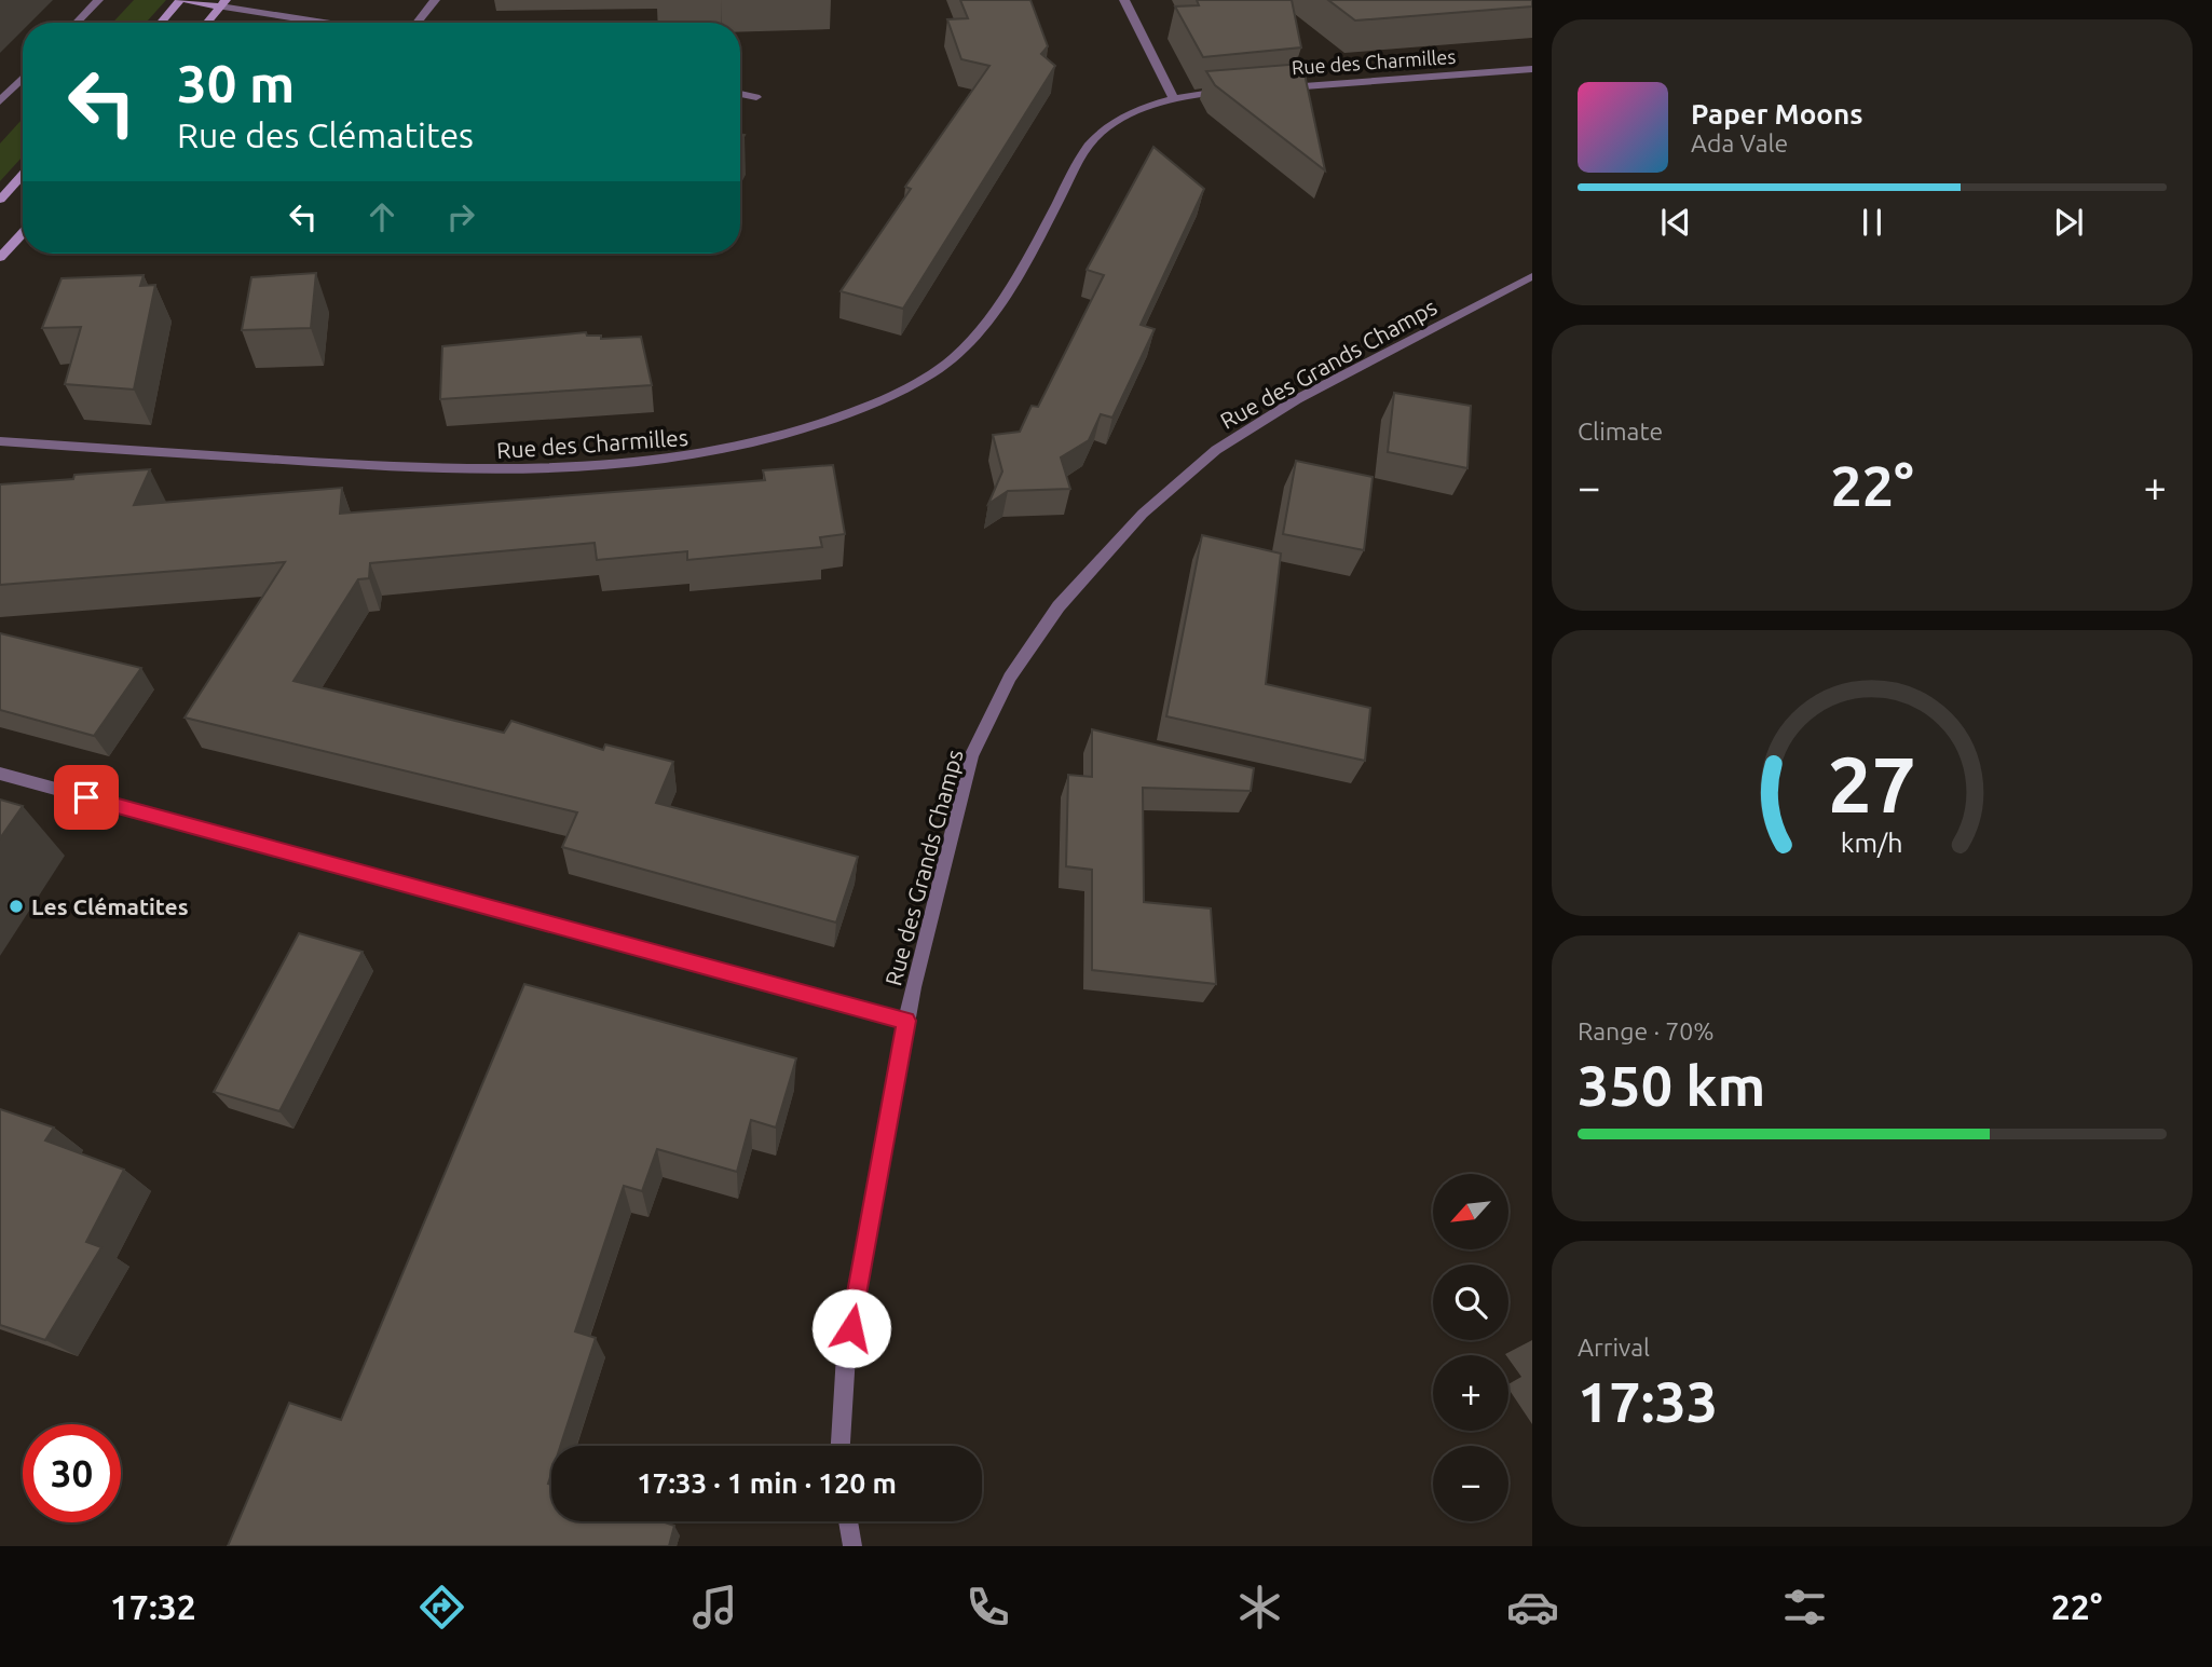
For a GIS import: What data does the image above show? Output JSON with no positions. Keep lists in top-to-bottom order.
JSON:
{
  "streets": {
    "street": ["Rue des Charmilles", "Rue des Grands Champs"]
  },
  "places": ["Les Clématites"],
  "north": "bottom left",
  "page": {
    "turn": ["30 m", "Rue des Clématites"],
    "song": ["Paper Moons", "Ada Vale"],
    "tile": [
      "Climate",
      ["Range · 70%", "350 km"],
      ["Arrival", "17:33"]
    ],
    "heat": ["−", "22°", "+"],
    "map_buttons": ["+", "−"],
    "limit": "30",
    "trip": "17:33 · 1 min · 120 m",
    "tabs": ["17:32", "22°"],
    "gauge": ["27", "km/h"]
  }
}
